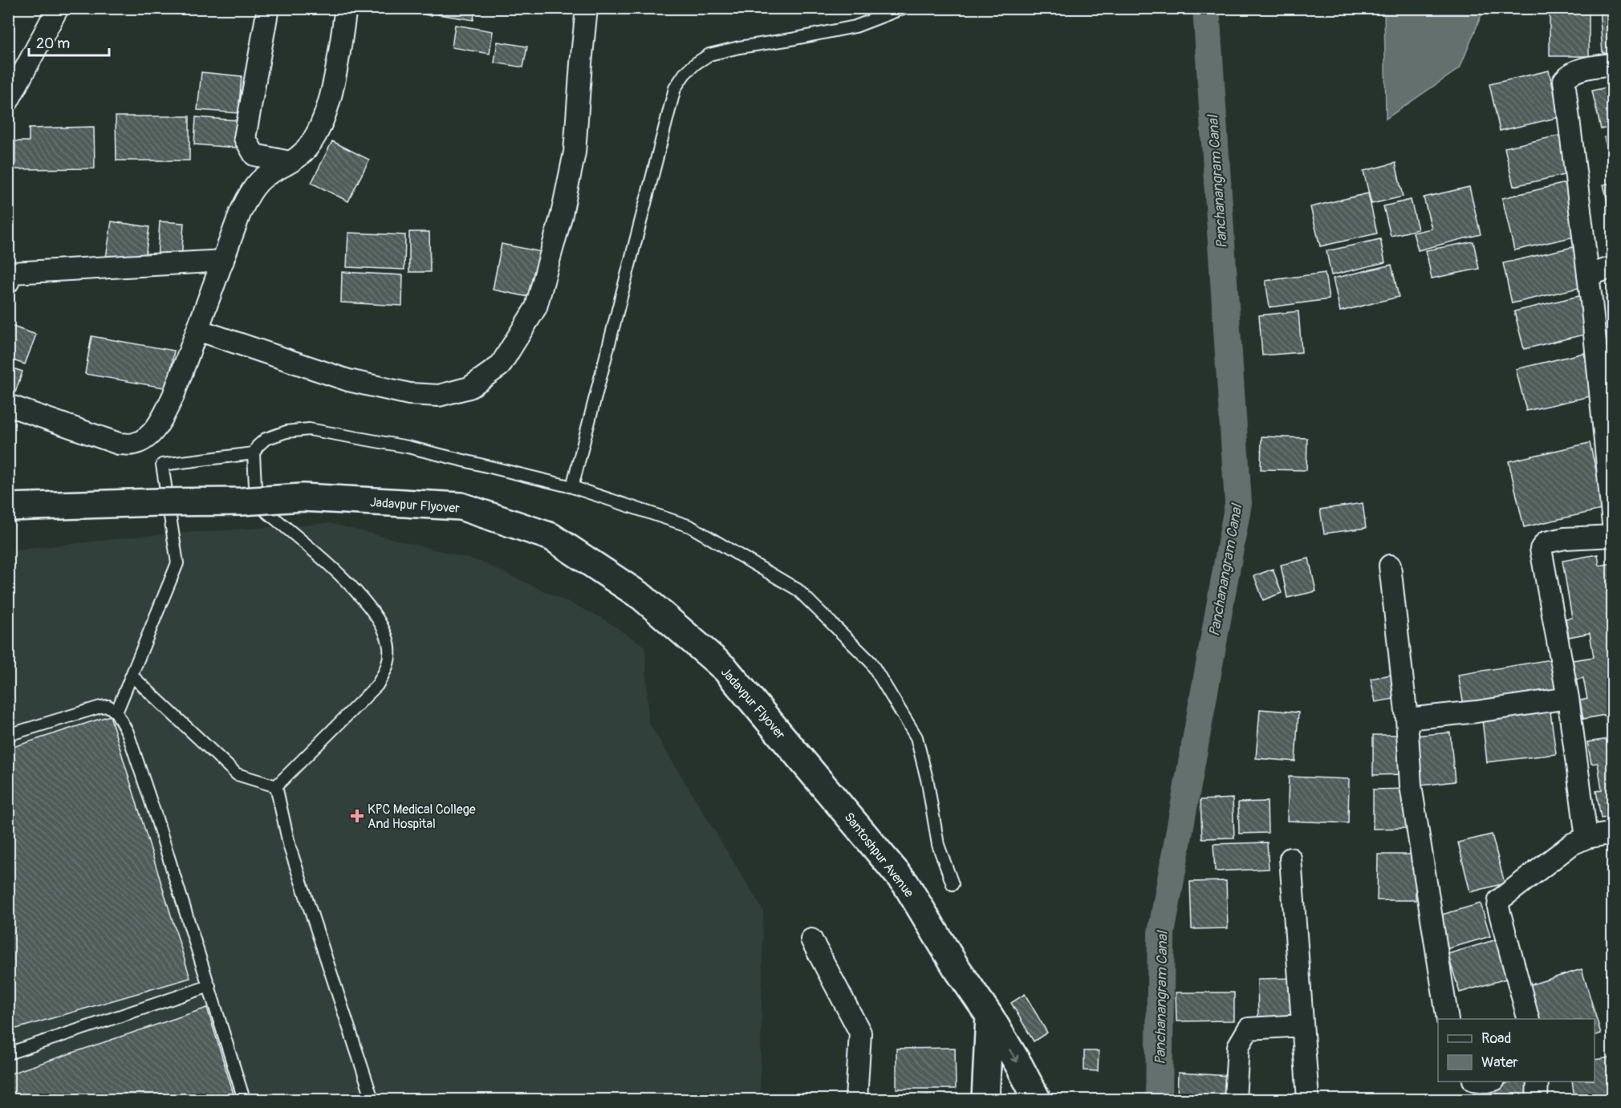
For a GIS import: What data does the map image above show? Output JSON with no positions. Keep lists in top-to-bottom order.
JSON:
{
  "streets": {
    "main road": ["Jadavpur Flyover", "Santoshpur Avenue"]
  },
  "crossings": [
    ["Jadavpur Flyover", "Santoshpur Avenue"]
  ],
  "water": ["Panchanangram Canal"],
  "places": {
    "health": ["KPC Medical College And Hospital"]
  },
  "legend": ["Road", "Water"],
  "scale_bar": "20 m"
}
